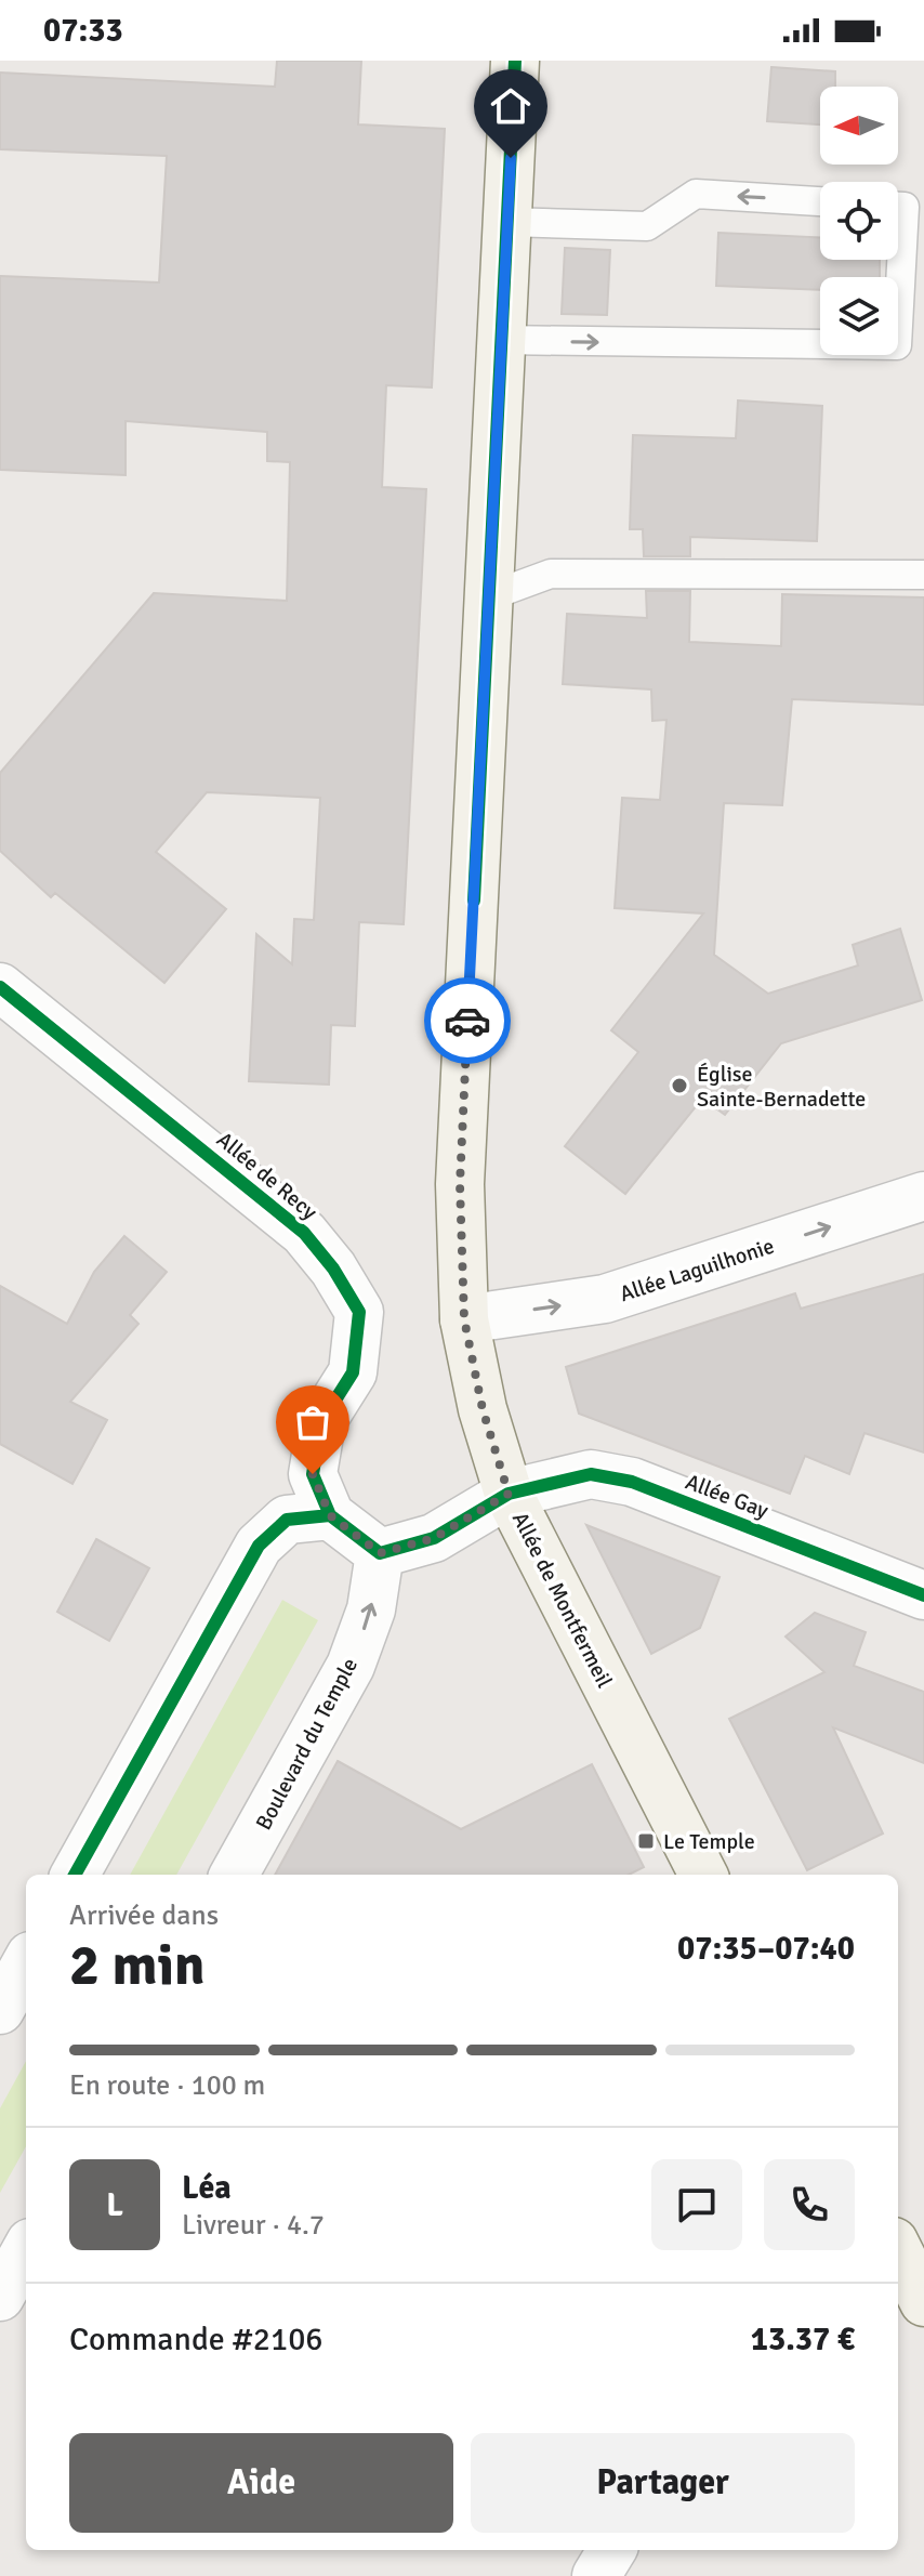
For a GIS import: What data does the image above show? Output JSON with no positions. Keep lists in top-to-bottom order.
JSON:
{
  "streets": {
    "main road": ["Allée de Montfermeil"],
    "street": [
      "Allée de Recy",
      "Allée Laguilhonie",
      "Allée Gay",
      "Boulevard du Temple"
    ]
  },
  "crossings": [
    ["Allée Laguilhonie", "Allée de Montfermeil"],
    ["Allée Gay", "Allée de Montfermeil"],
    ["Allée Gay", "Boulevard du Temple"]
  ],
  "one_way": ["Allée Laguilhonie"],
  "places": {
    "other": ["Église Sainte-Bernadette"],
    "transit": ["Le Temple"]
  },
  "north": "left",
  "page": {
    "status": "07:33",
    "heading": ["2 min", "Arrivée dans", "07:35–07:40"],
    "panel": [
      "Léa",
      "Livreur · 4.7",
      "Commande #2106",
      "13.37 €"
    ],
    "bar": "En route · 100 m",
    "round": "L",
    "buttons": ["Aide", "Partager"]
  }
}
